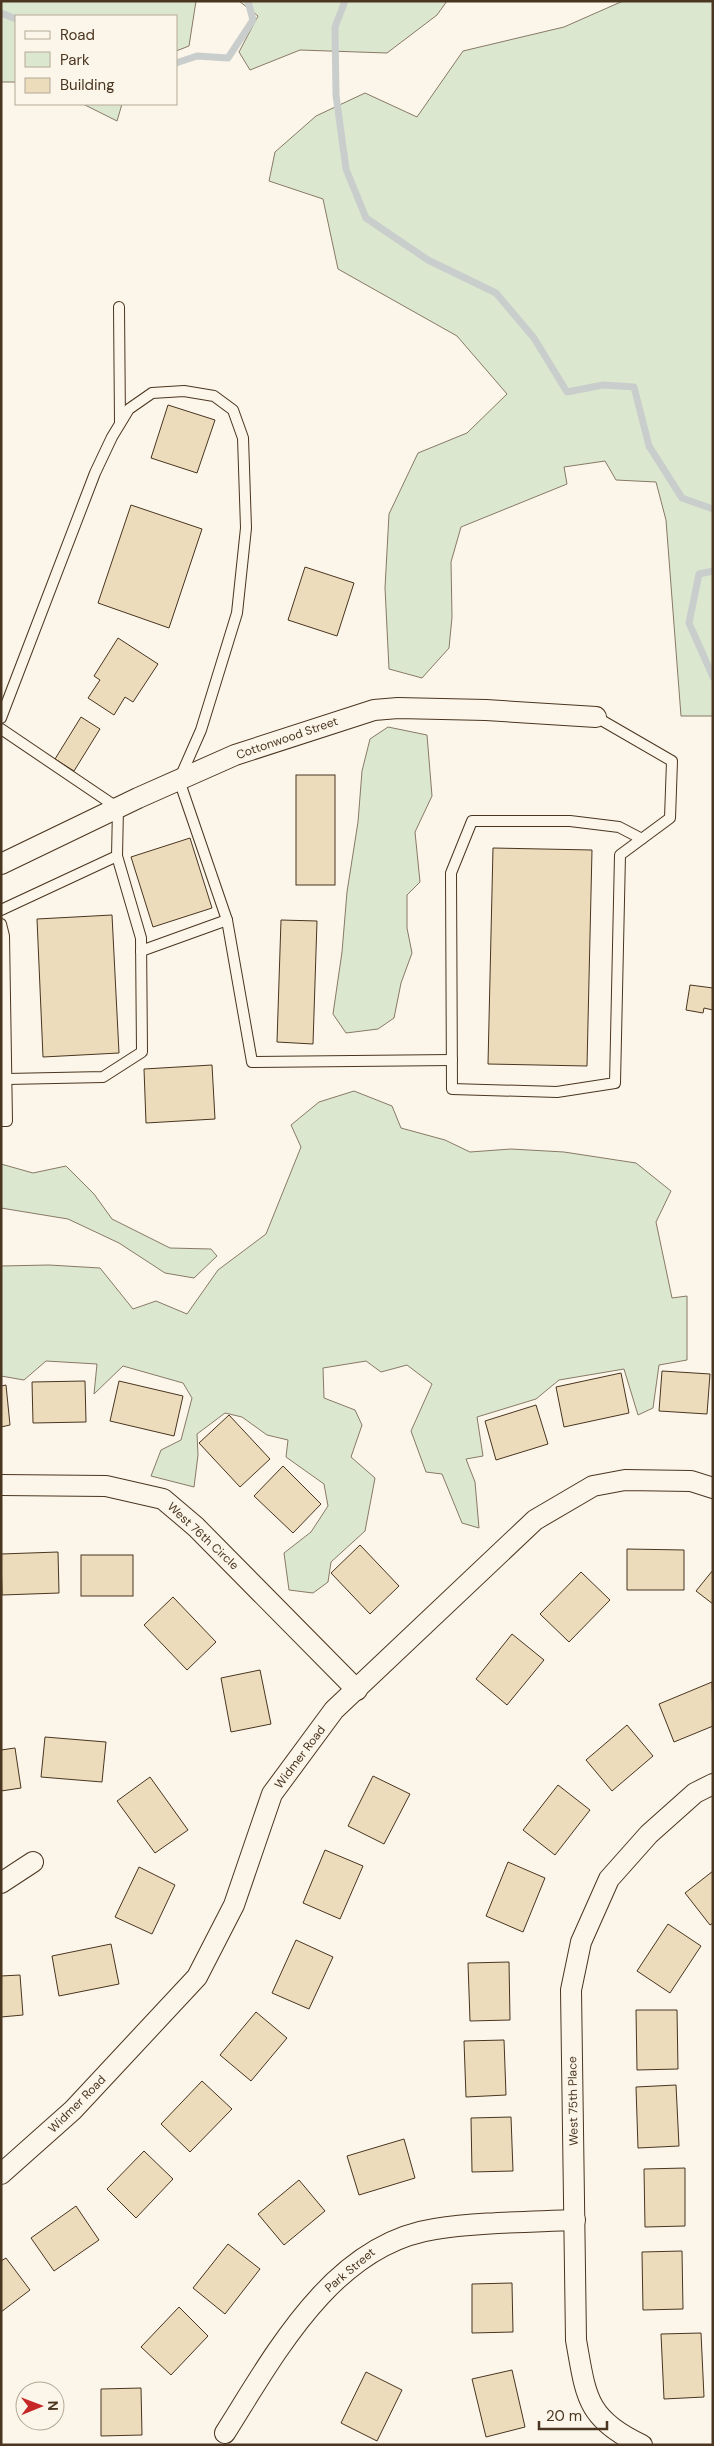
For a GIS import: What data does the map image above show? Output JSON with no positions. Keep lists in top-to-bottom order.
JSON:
{
  "streets": {
    "street": [
      "Cottonwood Street",
      "West 76th Circle",
      "Widmer Road",
      "West 75th Place",
      "Park Street"
    ]
  },
  "crossings": [
    ["West 76th Circle", "Widmer Road"],
    ["West 75th Place", "Park Street"]
  ],
  "legend": ["Road", "Park", "Building"],
  "scale_bar": "20 m",
  "north": "right"
}
